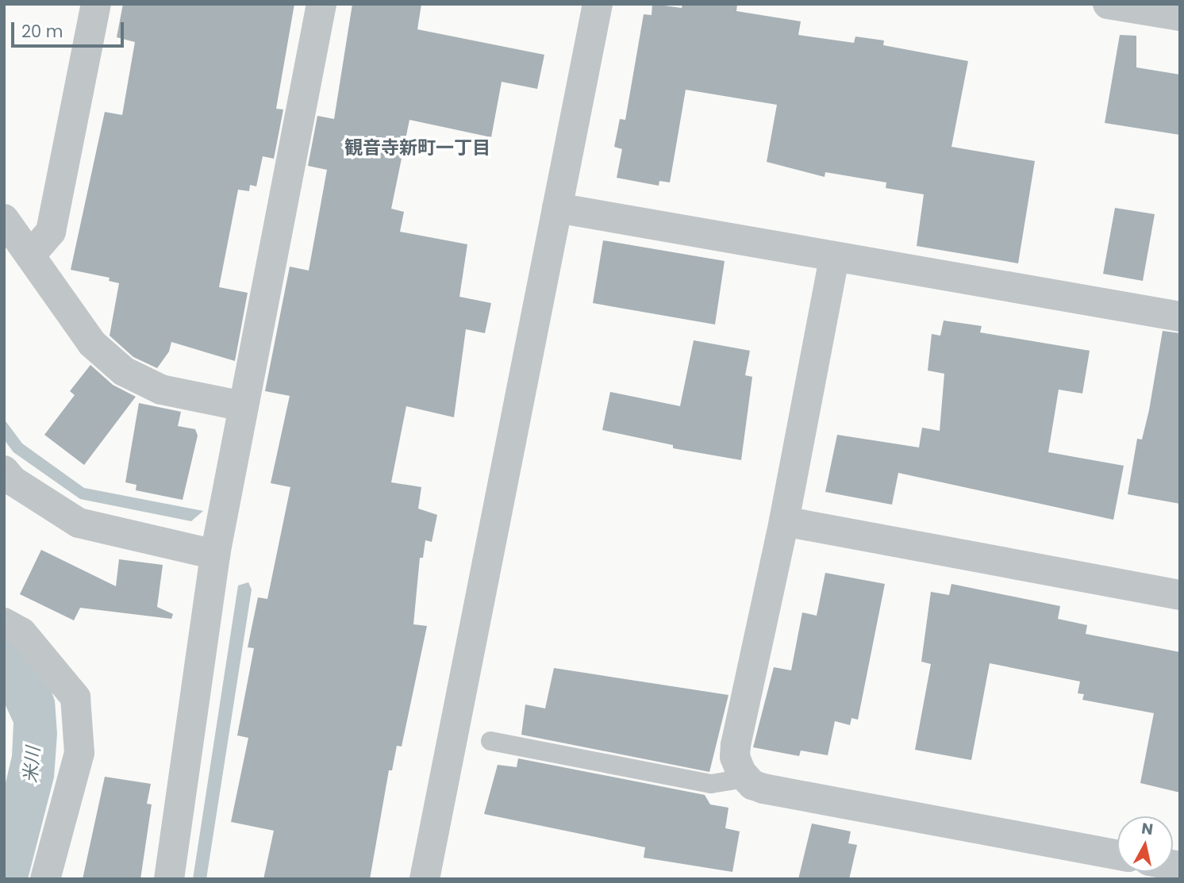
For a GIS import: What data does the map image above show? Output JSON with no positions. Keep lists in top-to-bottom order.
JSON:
{
  "districts": ["観音寺新町一丁目"],
  "water": ["米川"],
  "scale_bar": "20 m",
  "north": "top"
}
